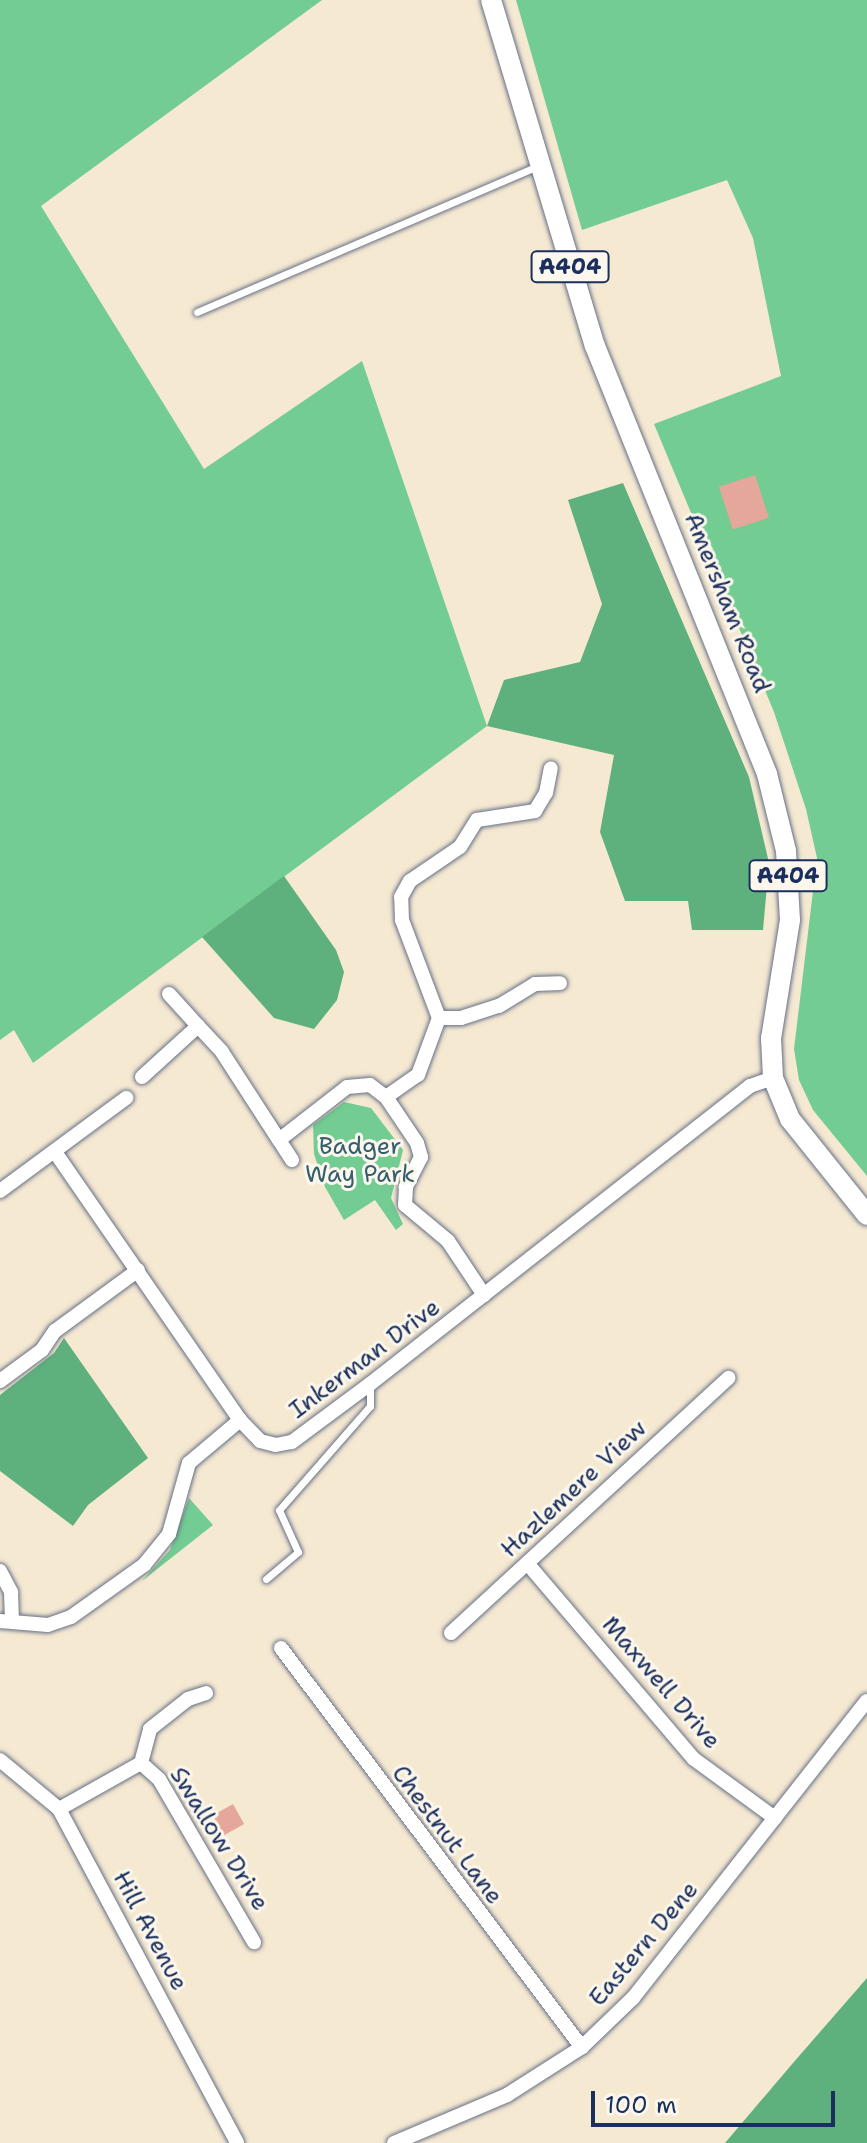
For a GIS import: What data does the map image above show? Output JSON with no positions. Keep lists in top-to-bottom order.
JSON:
{
  "streets": {
    "main road": ["A404", "Amersham Road"],
    "street": [
      "Inkerman Drive",
      "Hazlemere View",
      "Maxwell Drive",
      "Chestnut Lane",
      "Swallow Drive",
      "Hill Avenue",
      "Eastern Dene"
    ]
  },
  "crossings": [
    ["Amersham Road", "Inkerman Drive"],
    ["Hazlemere View", "Maxwell Drive"],
    ["Maxwell Drive", "Eastern Dene"],
    ["Chestnut Lane", "Eastern Dene"],
    ["Swallow Drive", "Hill Avenue"]
  ],
  "parks": ["Badger Way Park"],
  "scale_bar": "100 m"
}
